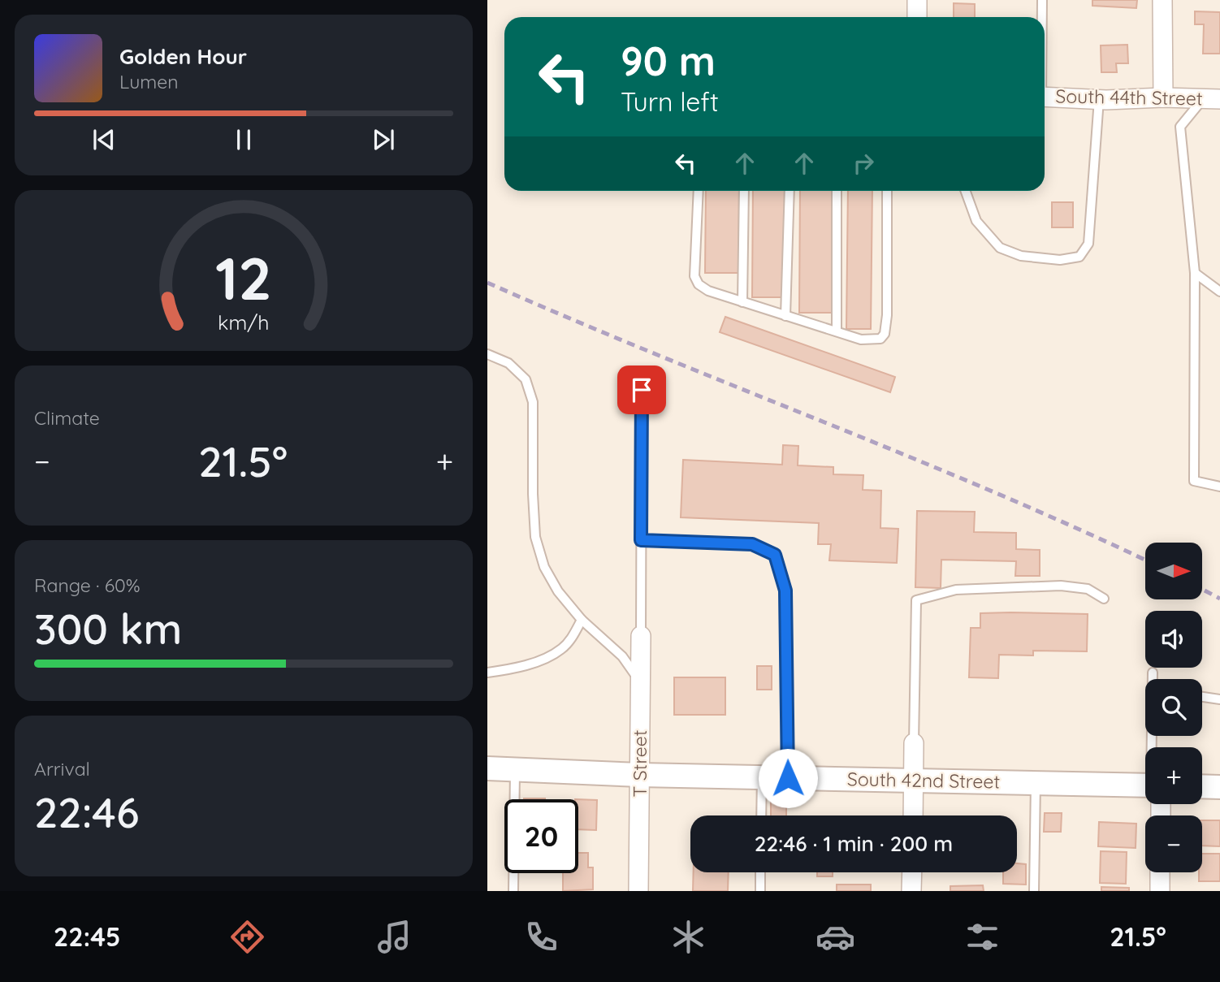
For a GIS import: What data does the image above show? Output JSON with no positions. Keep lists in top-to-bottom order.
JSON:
{
  "streets": {
    "street": ["South 44th Street", "T Street", "South 42nd Street"]
  },
  "crossings": [
    ["T Street", "South 42nd Street"]
  ],
  "north": "right",
  "page": {
    "turn": ["90 m", "Turn left"],
    "song": ["Golden Hour", "Lumen"],
    "tile": [
      "Climate",
      ["Range · 60%", "300 km"],
      ["Arrival", "22:46"]
    ],
    "heat": ["−", "21.5°", "+"],
    "map_buttons": ["+", "−"],
    "limit": "20",
    "trip": "22:46 · 1 min · 200 m",
    "tabs": ["22:45", "21.5°"],
    "gauge": ["12", "km/h"]
  }
}
